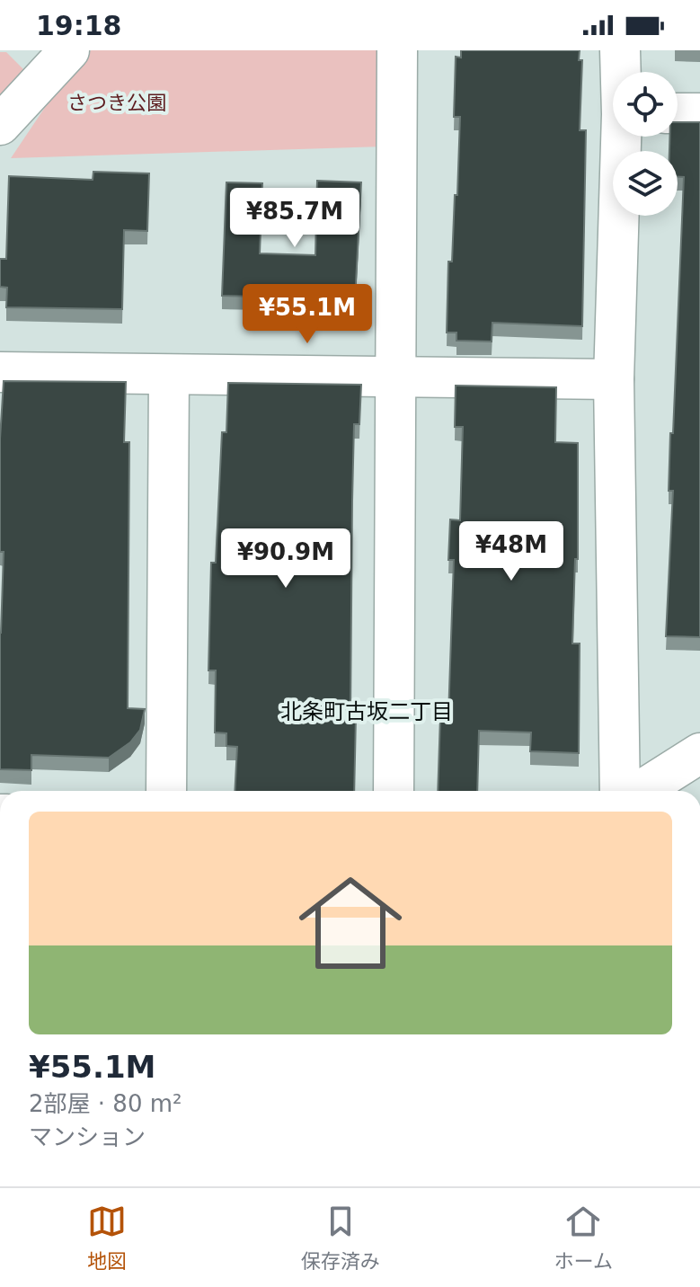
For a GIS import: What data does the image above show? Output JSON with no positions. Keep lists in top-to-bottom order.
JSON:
{
  "districts": ["北条町古坂二丁目"],
  "parks": ["さつき公園"],
  "page": {
    "status": "19:18",
    "price": [
      "¥85.7M",
      "¥55.1M",
      "¥48M",
      "¥90.9M"
    ],
    "list": [
      {
        "name": "¥55.1M",
        "note": "2部屋 · 80 m² · マンション"
      }
    ],
    "tabs": ["地図", "保存済み", "ホーム"]
  }
}
